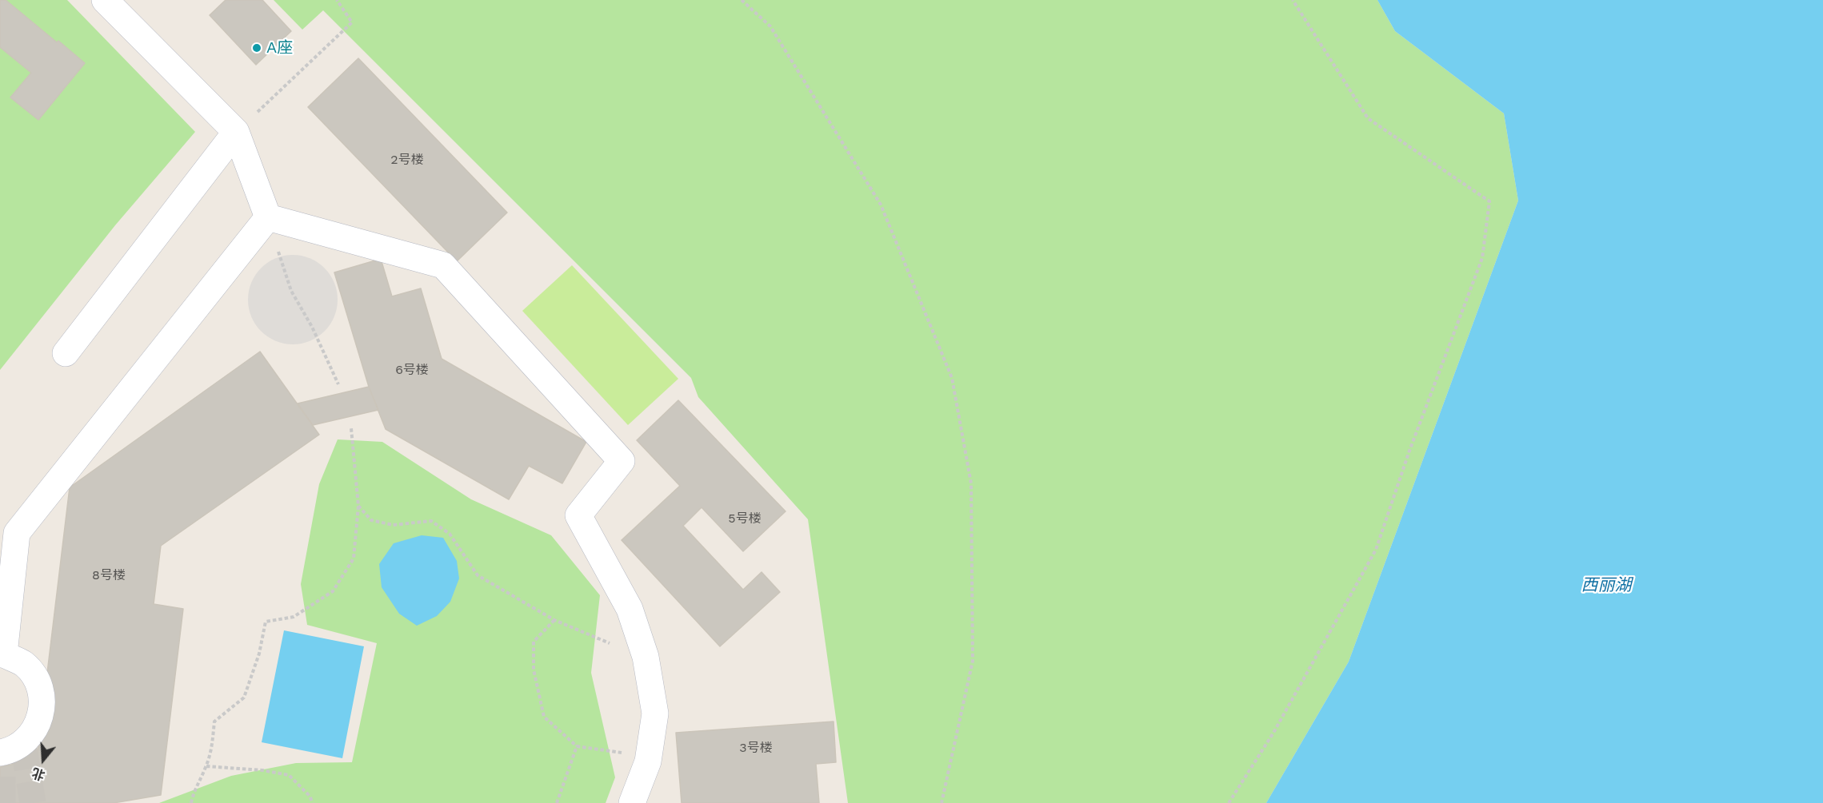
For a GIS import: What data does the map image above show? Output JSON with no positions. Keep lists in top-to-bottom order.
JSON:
{
  "water": ["西丽湖"],
  "places": ["A座"],
  "house_numbers": [
    "2号楼",
    "6号楼",
    "5号楼",
    "8号楼",
    "3号楼"
  ],
  "north": "bottom"
}
